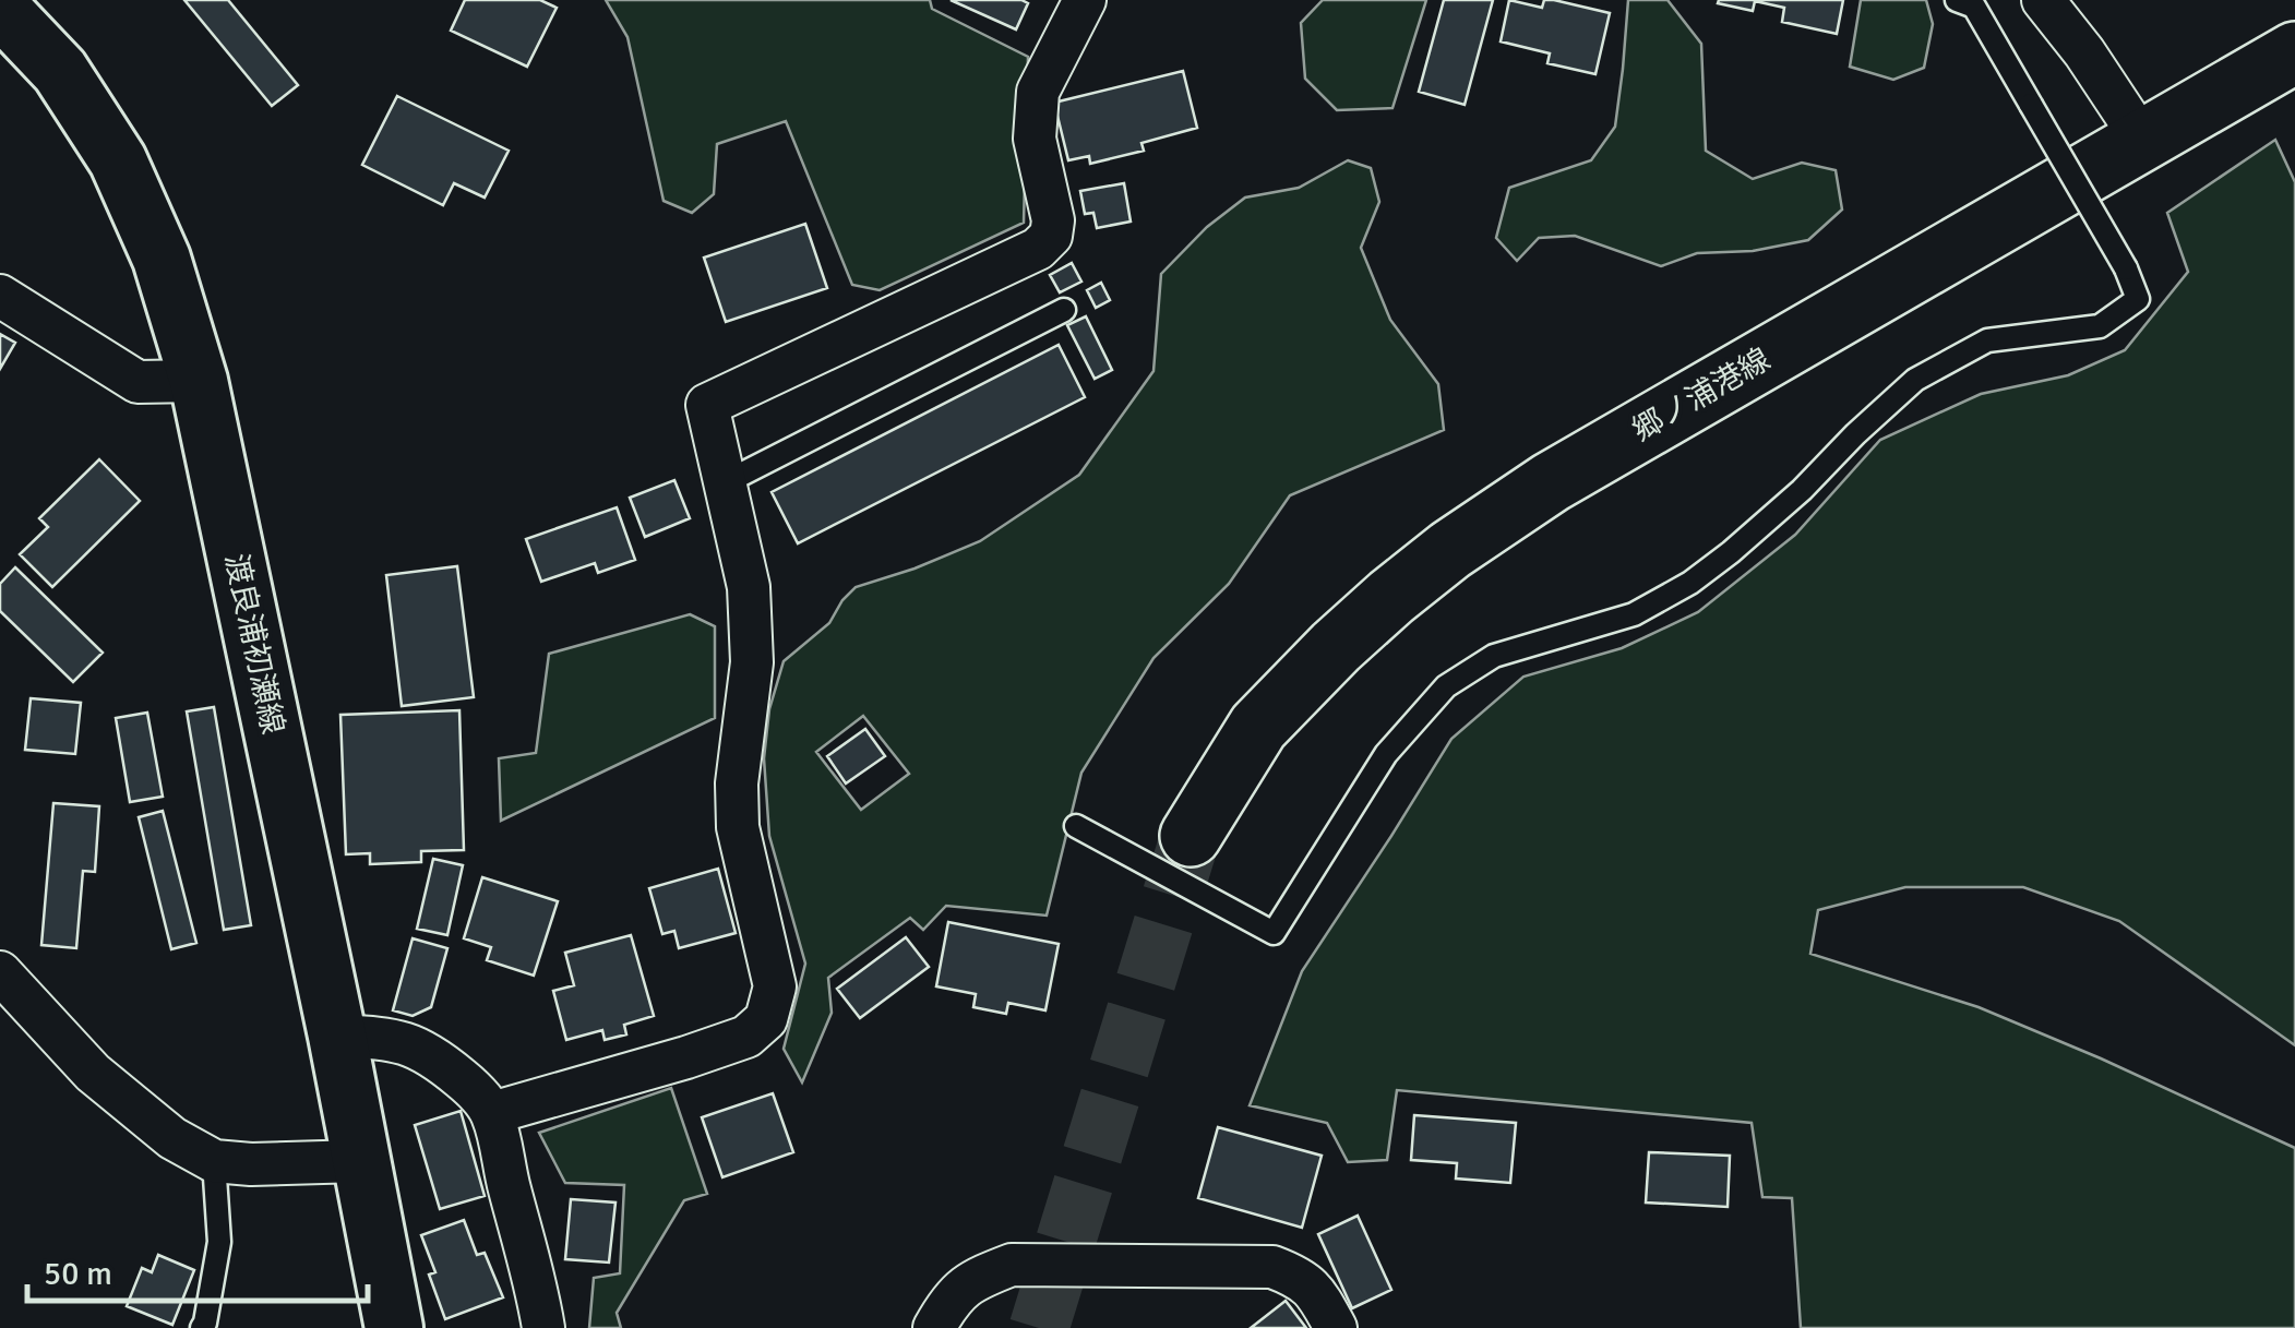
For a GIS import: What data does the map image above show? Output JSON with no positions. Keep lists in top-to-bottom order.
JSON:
{
  "streets": {
    "main road": ["郷ノ浦港線", "渡良浦初瀬線"]
  },
  "scale_bar": "50 m"
}
